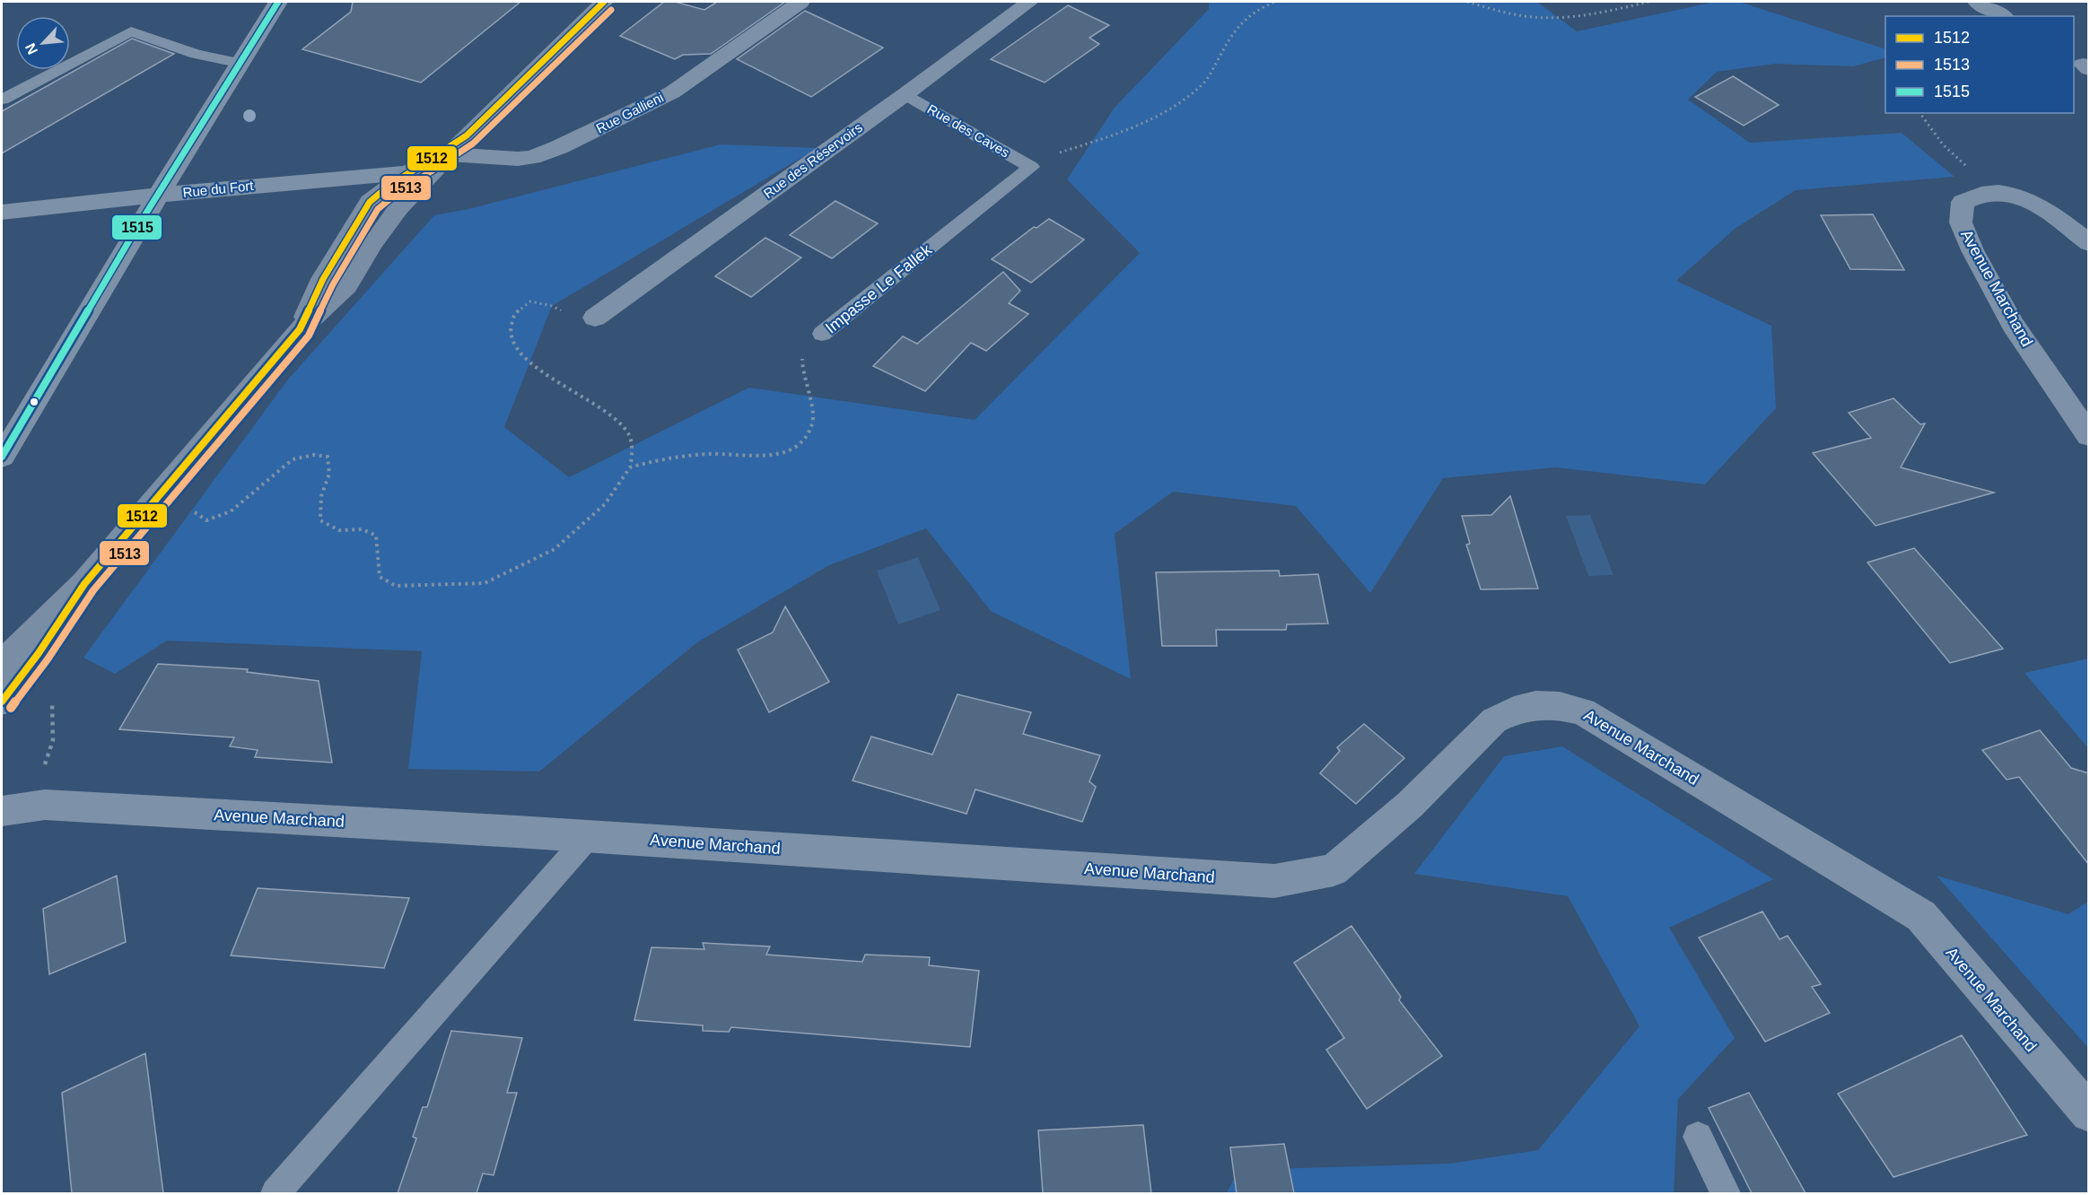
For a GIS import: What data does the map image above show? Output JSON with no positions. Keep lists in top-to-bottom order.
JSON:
{
  "streets": {
    "street": [
      "Rue Gallieni",
      "Rue des Réservoirs",
      "Rue du Fort",
      "Avenue Marchand"
    ],
    "lane": ["Rue des Caves", "Impasse Le Fallek"]
  },
  "crossings": [
    ["Rue des Caves", "Rue des Réservoirs"],
    ["Rue des Caves", "Impasse Le Fallek"]
  ],
  "lines": ["transit line 1512", "transit line 1515", "transit line 1513"],
  "legend": ["1512", "1513", "1515"],
  "north": "bottom left"
}
